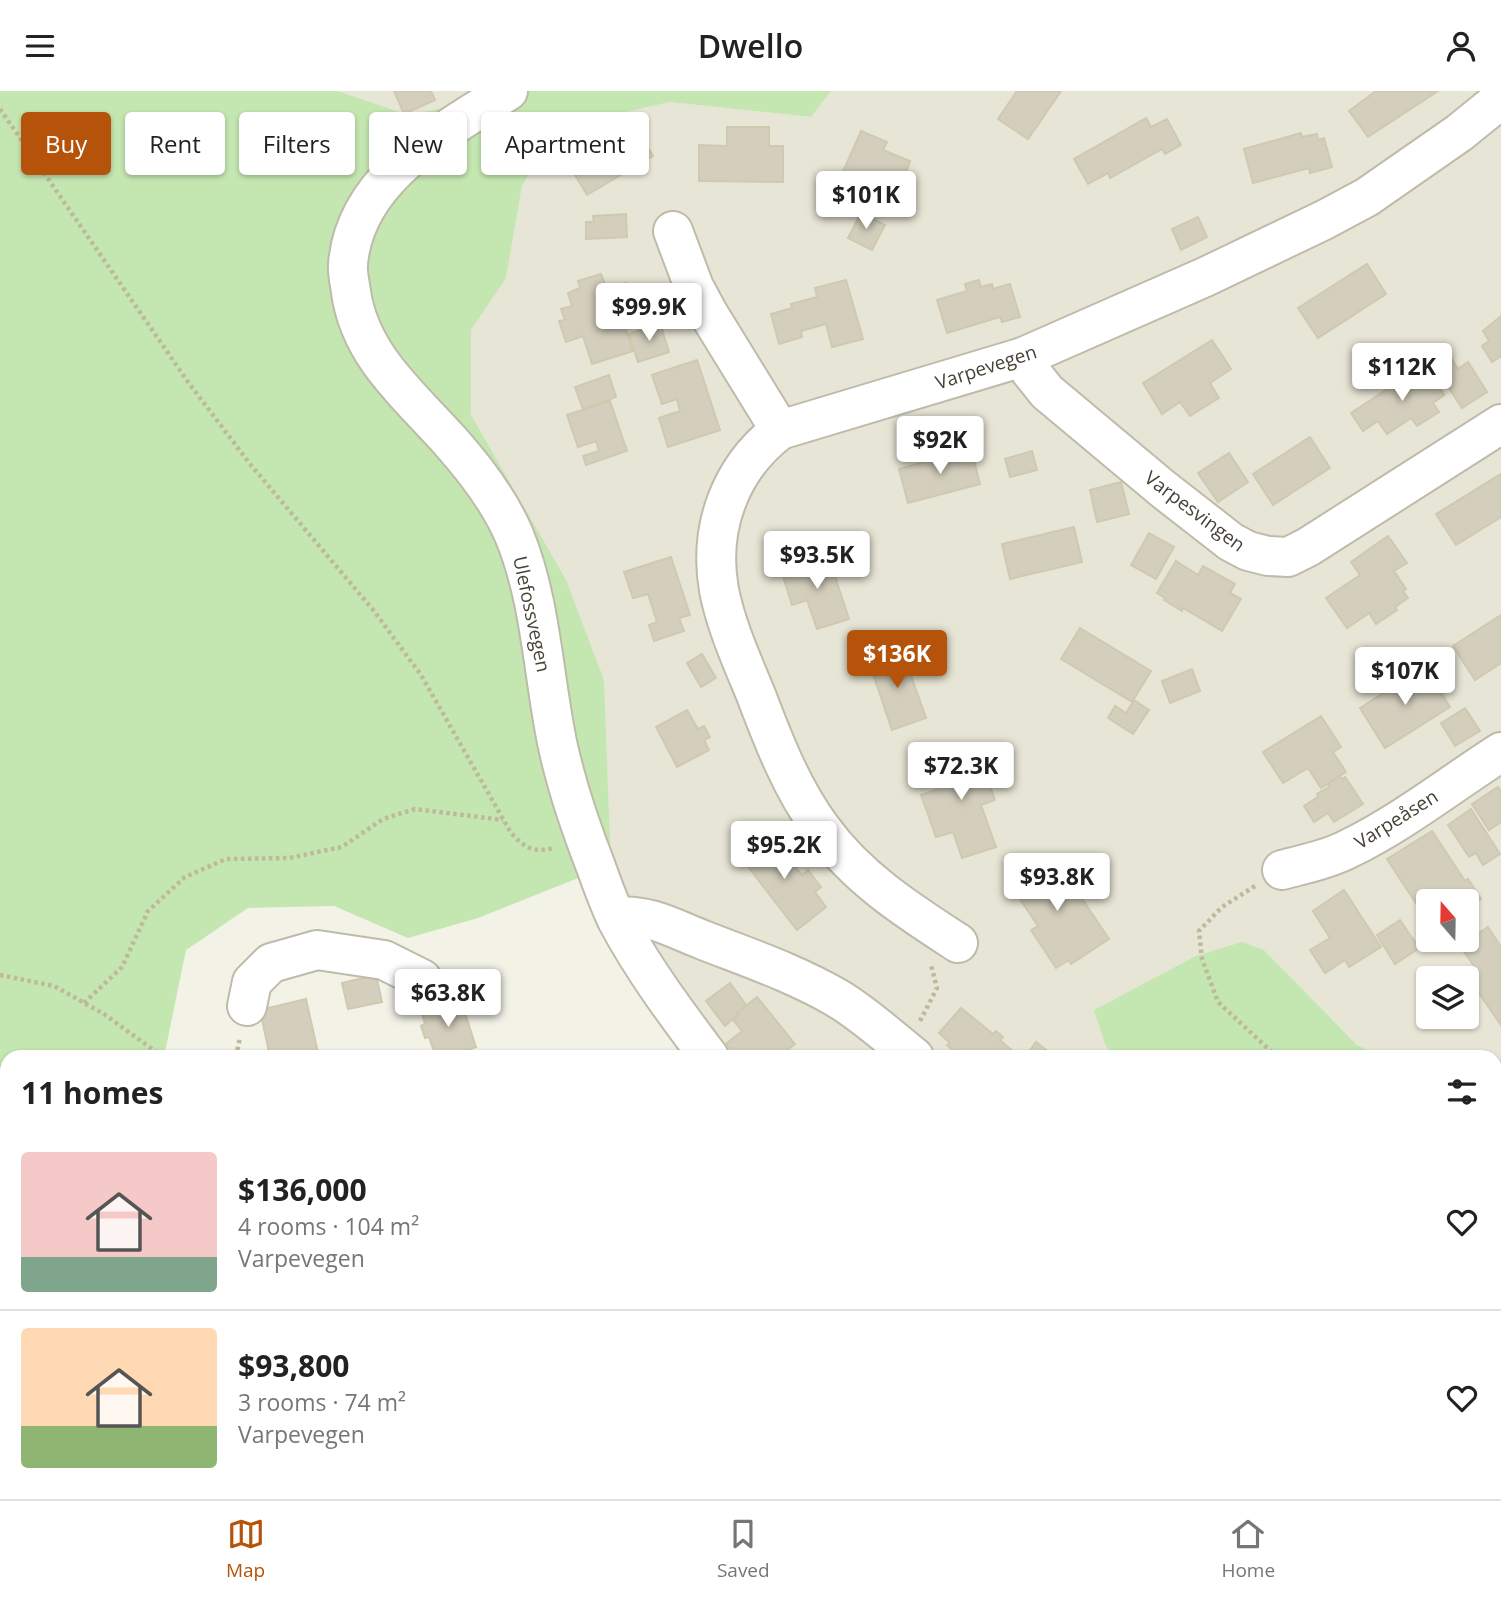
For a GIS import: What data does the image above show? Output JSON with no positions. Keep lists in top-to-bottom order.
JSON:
{
  "streets": {
    "street": [
      "Varpevegen",
      "Varpesvingen",
      "Ulefossvegen",
      "Varpeåsen"
    ]
  },
  "crossings": [
    ["Varpevegen", "Varpesvingen"]
  ],
  "north": "top",
  "page": {
    "header": "Dwello",
    "chip": [
      "Buy",
      "Rent",
      "Filters",
      "New",
      "Apartment"
    ],
    "price": [
      "$101K",
      "$99.9K",
      "$112K",
      "$92K",
      "$93.5K",
      "$136K",
      "$107K",
      "$72.3K",
      "$95.2K",
      "$93.8K",
      "$63.8K"
    ],
    "heading": "11 homes",
    "list": [
      {
        "name": "$136,000",
        "note": "4 rooms · 104 m² · Varpevegen"
      },
      {
        "name": "$93,800",
        "note": "3 rooms · 74 m² · Varpevegen"
      }
    ],
    "tabs": ["Map", "Saved", "Home"]
  }
}
